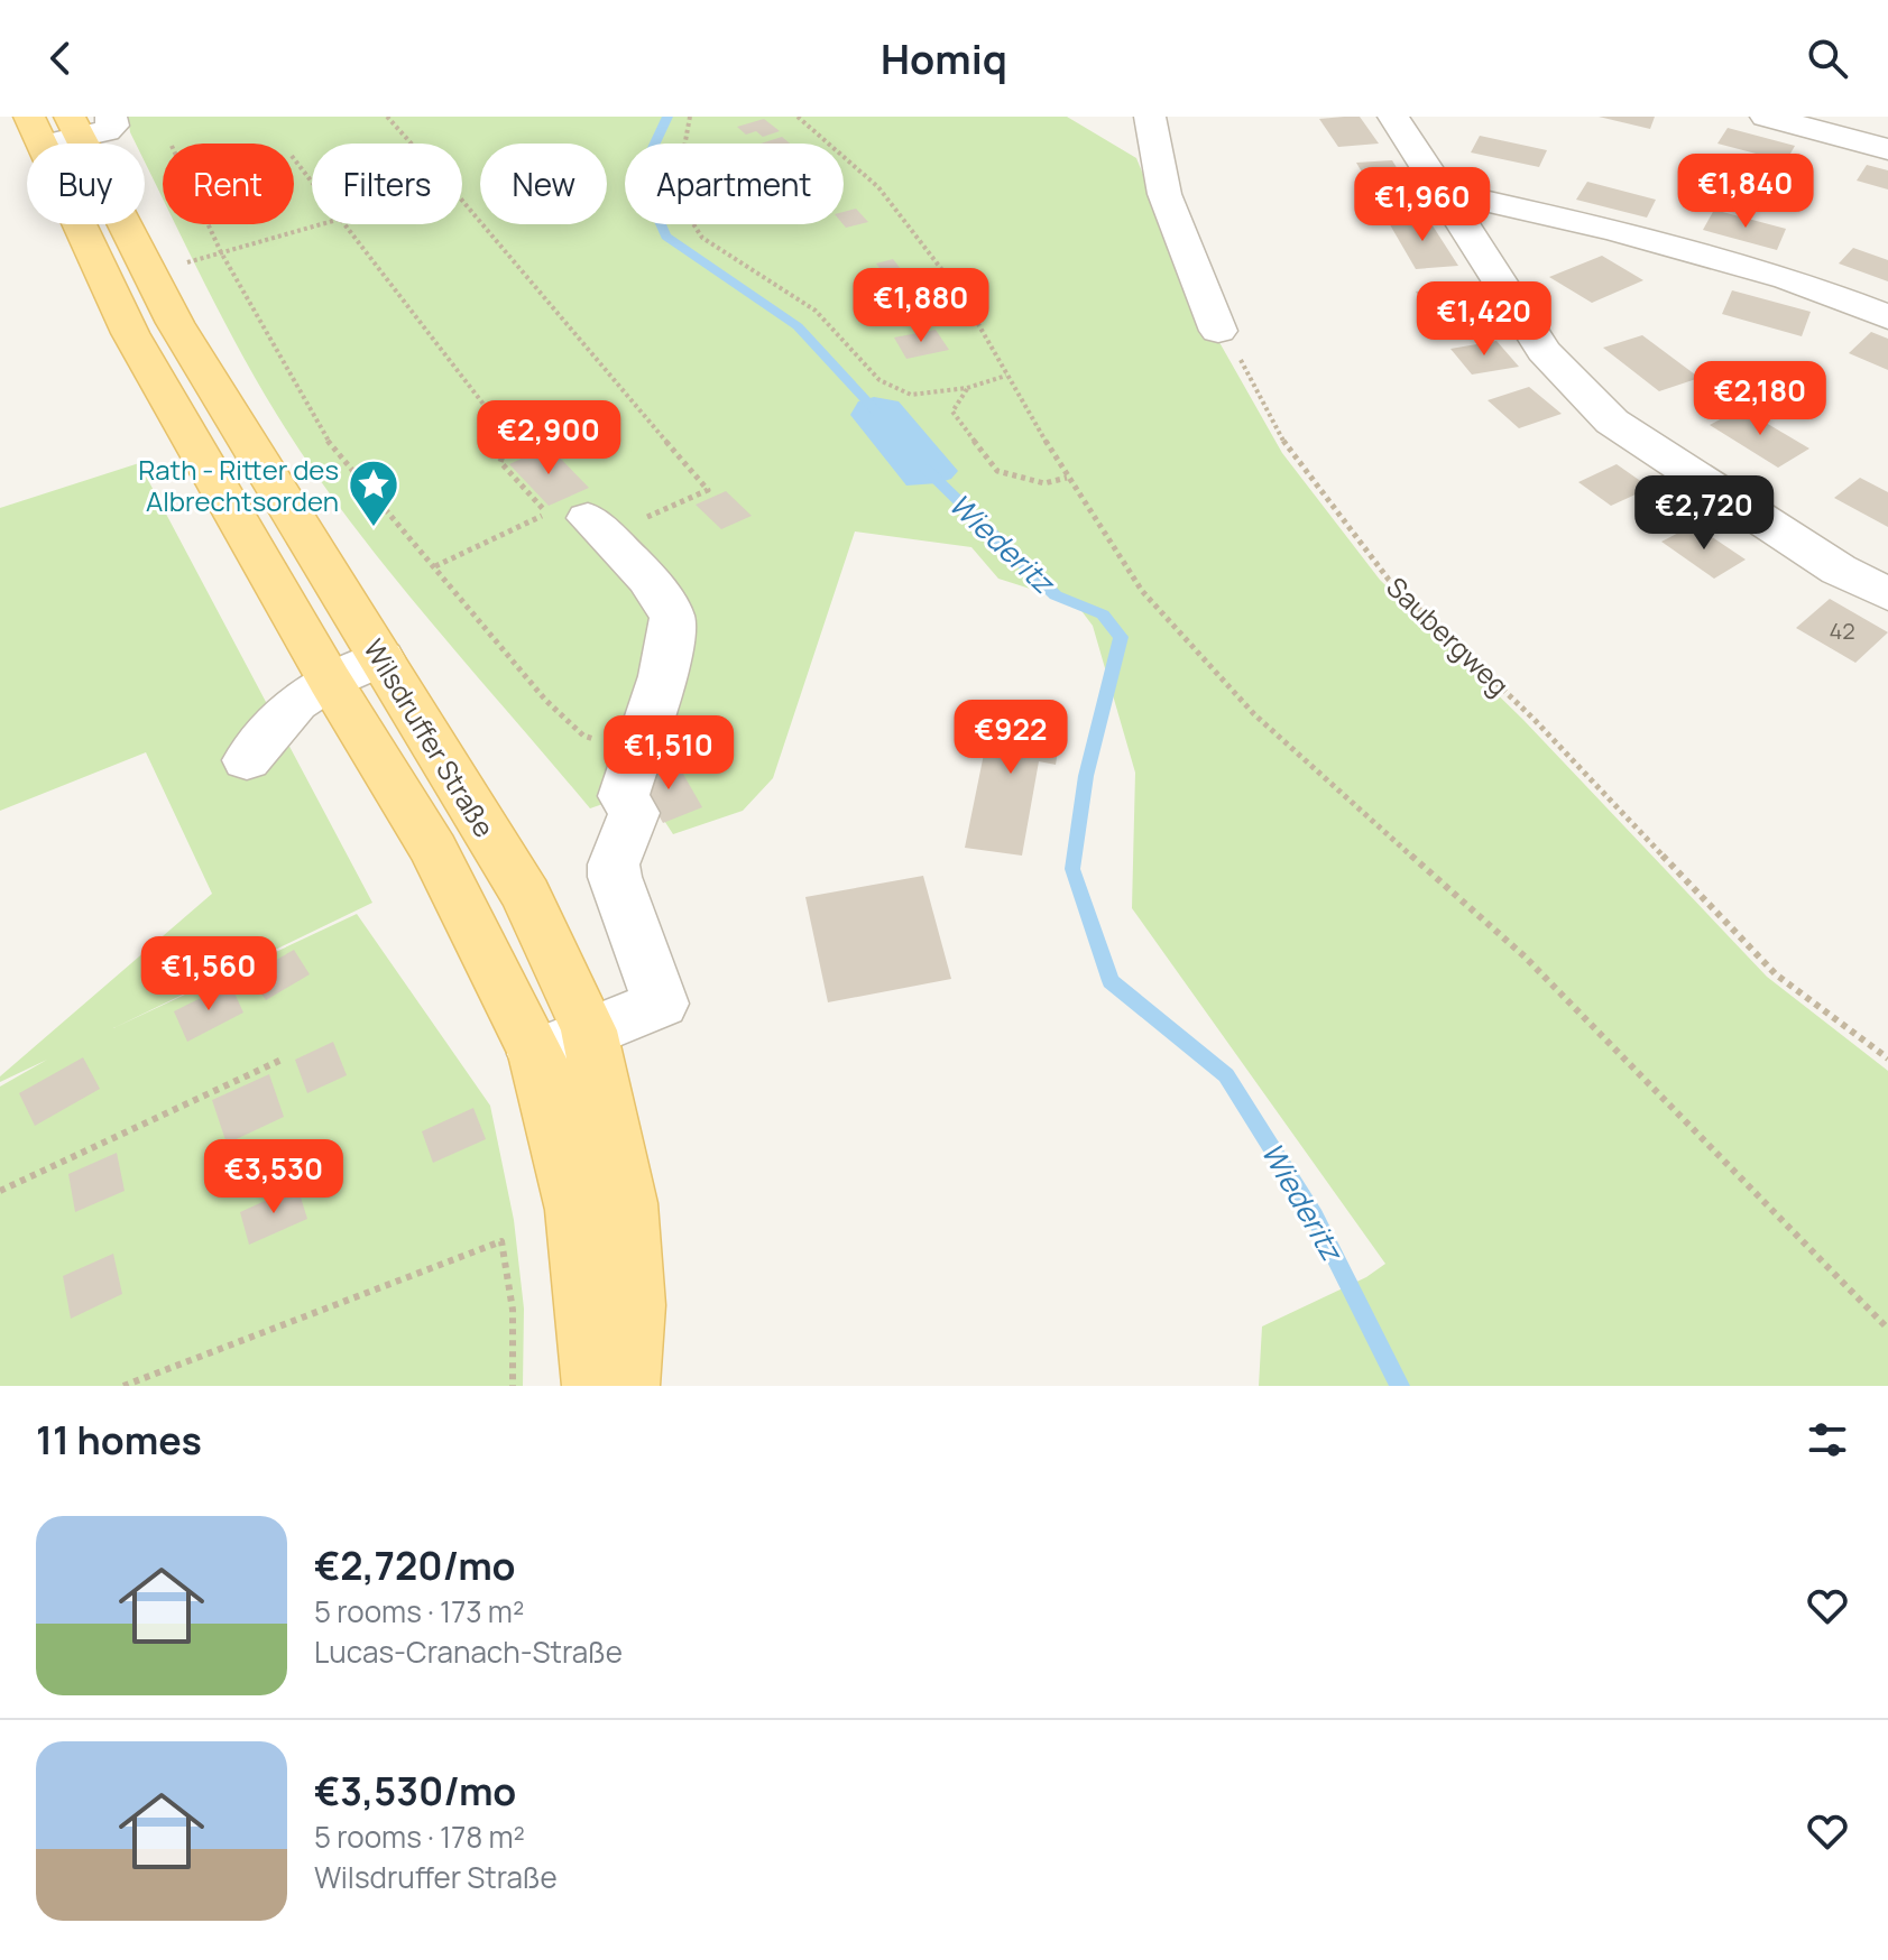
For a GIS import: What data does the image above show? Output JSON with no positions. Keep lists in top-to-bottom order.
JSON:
{
  "streets": {
    "main road": ["Wilsdruffer Straße"],
    "path": ["Saubergweg"]
  },
  "water": ["Wiederitz"],
  "places": {
    "place": ["Rath - Ritter des Albrechtsorden"]
  },
  "house_numbers": ["42"],
  "page": {
    "header": "Homiq",
    "chip": [
      "Buy",
      "Rent",
      "Filters",
      "New",
      "Apartment"
    ],
    "price": [
      "€1,840",
      "€1,960",
      "€1,880",
      "€1,420",
      "€2,180",
      "€2,900",
      "€2,720",
      "€922",
      "€1,510",
      "€1,560",
      "€3,530"
    ],
    "heading": "11 homes",
    "list": [
      {
        "name": "€2,720/mo",
        "note": "5 rooms · 173 m² · Lucas-Cranach-Straße"
      },
      {
        "name": "€3,530/mo",
        "note": "5 rooms · 178 m² · Wilsdruffer Straße"
      }
    ]
  }
}
